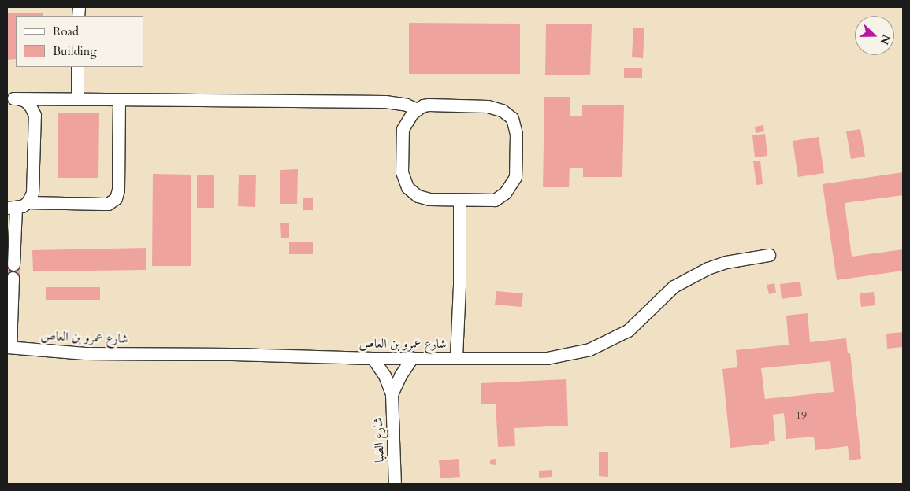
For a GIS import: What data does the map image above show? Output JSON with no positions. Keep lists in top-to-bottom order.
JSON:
{
  "streets": {
    "street": ["شارع عمرو بن العاص", "شارع الضبا"]
  },
  "crossings": [
    ["شارع عمرو بن العاص", "شارع الضبا"]
  ],
  "house_numbers": ["19"],
  "legend": ["Road", "Building"],
  "north": "right"
}
